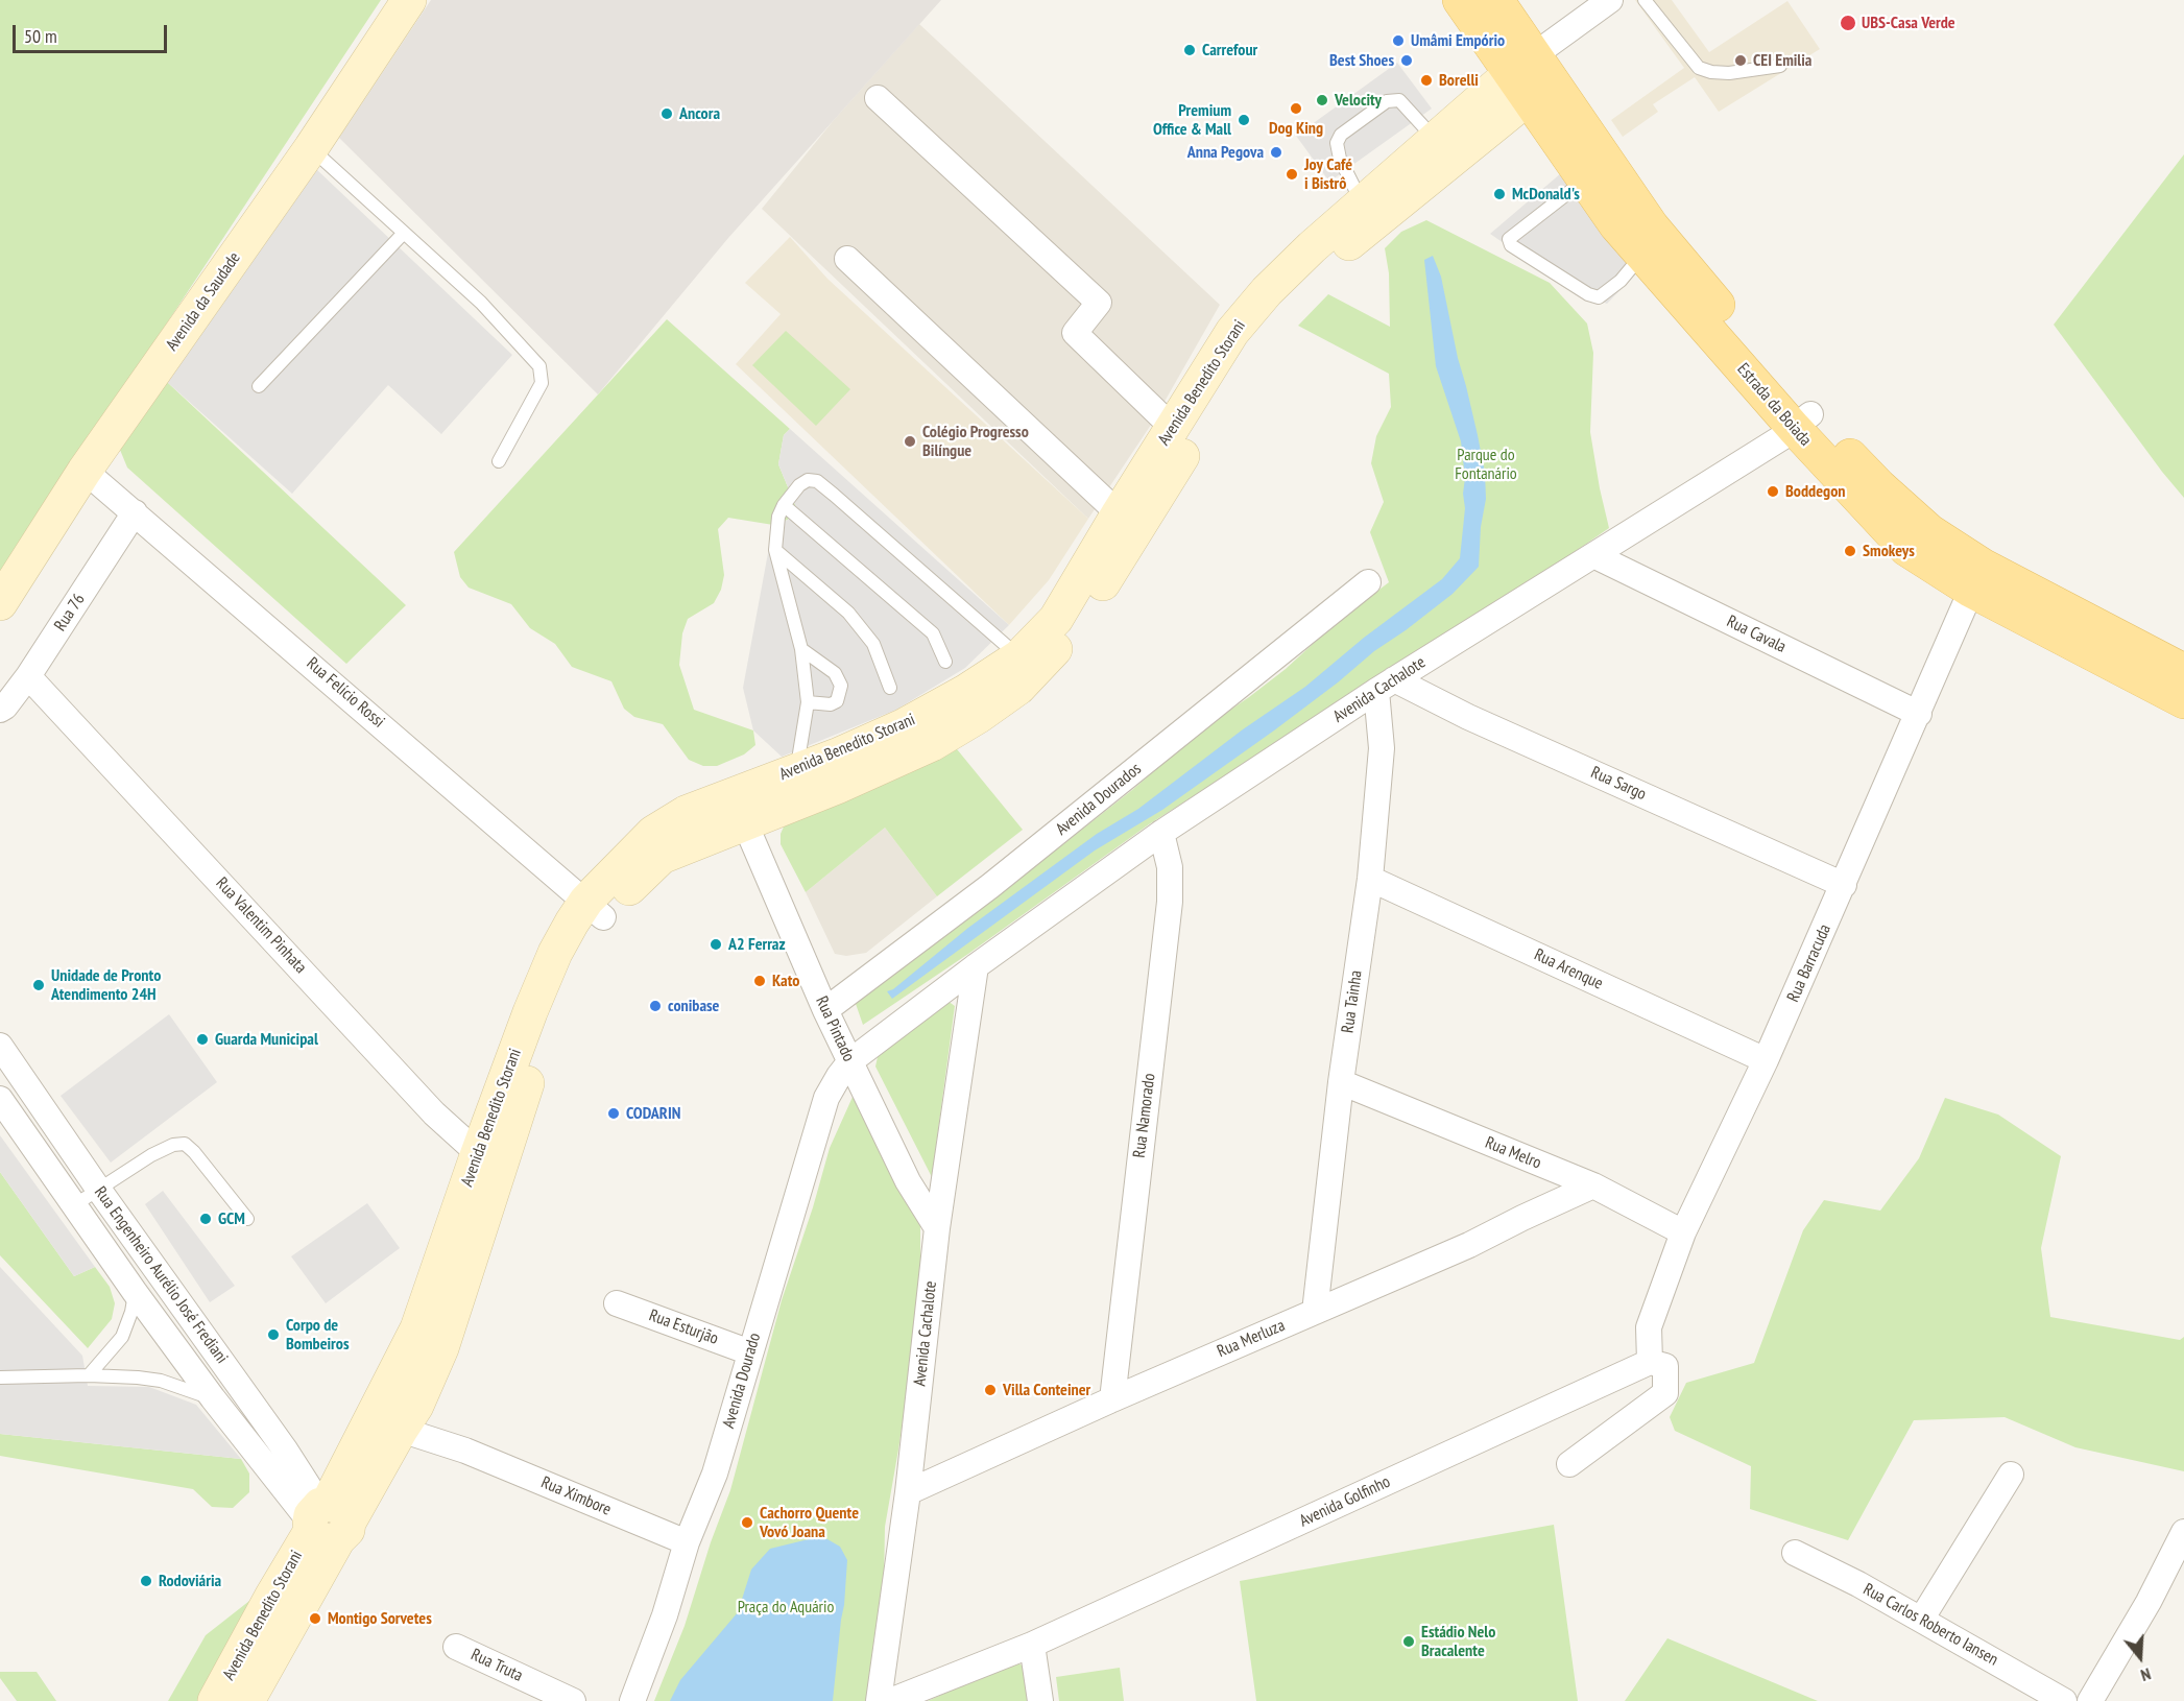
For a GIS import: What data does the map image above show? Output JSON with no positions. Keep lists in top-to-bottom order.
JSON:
{
  "streets": {
    "main road": ["Avenida da Saudade", "Avenida Benedito Storani", "Estrada da Boiada"],
    "street": [
      "Rua 76",
      "Rua Cavala",
      "Avenida Cachalote",
      "Rua Felício Rossi",
      "Rua Sargo",
      "Avenida Dourados",
      "Rua Valentim Pinhata",
      "Rua Barracuda",
      "Rua Arenque",
      "Rua Tainha",
      "Rua Pintado",
      "Rua Namorado",
      "Rua Melro",
      "Rua Engenheiro Aurélio José Frediani",
      "Rua Esturjão",
      "Rua Merluza",
      "Avenida Dourado",
      "Rua Ximbore",
      "Avenida Golfinho",
      "Rua Carlos Roberto Iansen",
      "Rua Truta"
    ]
  },
  "crossings": [
    ["Avenida da Saudade", "Rua Felício Rossi"],
    ["Avenida Benedito Storani", "Estrada da Boiada"],
    ["Avenida Benedito Storani", "Rua Felício Rossi"],
    ["Avenida Benedito Storani", "Rua Valentim Pinhata"],
    ["Avenida Benedito Storani", "Rua Pintado"],
    ["Avenida Benedito Storani", "Rua Engenheiro Aurélio José Frediani"],
    ["Avenida Benedito Storani", "Rua Ximbore"],
    ["Estrada da Boiada", "Avenida Cachalote"],
    ["Estrada da Boiada", "Rua Barracuda"],
    ["Rua 76", "Rua Felício Rossi"],
    ["Rua 76", "Rua Valentim Pinhata"],
    ["Rua Cavala", "Avenida Cachalote"],
    ["Rua Cavala", "Rua Barracuda"],
    ["Avenida Cachalote", "Rua Sargo"],
    ["Avenida Cachalote", "Rua Tainha"],
    ["Avenida Cachalote", "Rua Pintado"],
    ["Avenida Cachalote", "Rua Namorado"],
    ["Avenida Cachalote", "Rua Merluza"],
    ["Avenida Cachalote", "Avenida Dourado"],
    ["Rua Sargo", "Rua Barracuda"],
    ["Rua Sargo", "Rua Tainha"],
    ["Avenida Dourados", "Rua Pintado"],
    ["Rua Barracuda", "Rua Arenque"],
    ["Rua Barracuda", "Rua Melro"],
    ["Rua Barracuda", "Avenida Golfinho"],
    ["Rua Arenque", "Rua Tainha"],
    ["Rua Tainha", "Rua Melro"],
    ["Rua Tainha", "Rua Merluza"],
    ["Rua Pintado", "Avenida Dourado"],
    ["Rua Namorado", "Rua Merluza"],
    ["Rua Melro", "Rua Merluza"],
    ["Rua Esturjão", "Avenida Dourado"],
    ["Avenida Dourado", "Rua Ximbore"]
  ],
  "parks": ["Parque do Fontanário", "Praça do Aquário"],
  "places": [
    "UBS-Casa Verde",
    "Umâmi Empório",
    "Carrefour",
    "Best Shoes",
    "CEI Emilia",
    "Borelli",
    "Velocity",
    "Dog King",
    "Ancora",
    "Premium Office & Mall",
    "Anna Pegova",
    "Joy Café i Bistrô",
    "McDonald's",
    "Colégio Progresso Bilíngue",
    "Boddegon",
    "Smokeys",
    "A2 Ferraz",
    "Kato",
    "Unidade de Pronto Atendimento 24H",
    "conibase",
    "Guarda Municipal",
    "CODARIN",
    "GCM",
    "Corpo de Bombeiros",
    "Villa Conteiner",
    "Cachorro Quente Vovó Joana",
    "Rodoviária",
    "Montigo Sorvetes",
    "Estádio Nelo Bracalente"
  ],
  "scale_bar": "50 m",
  "north": "bottom"
}
